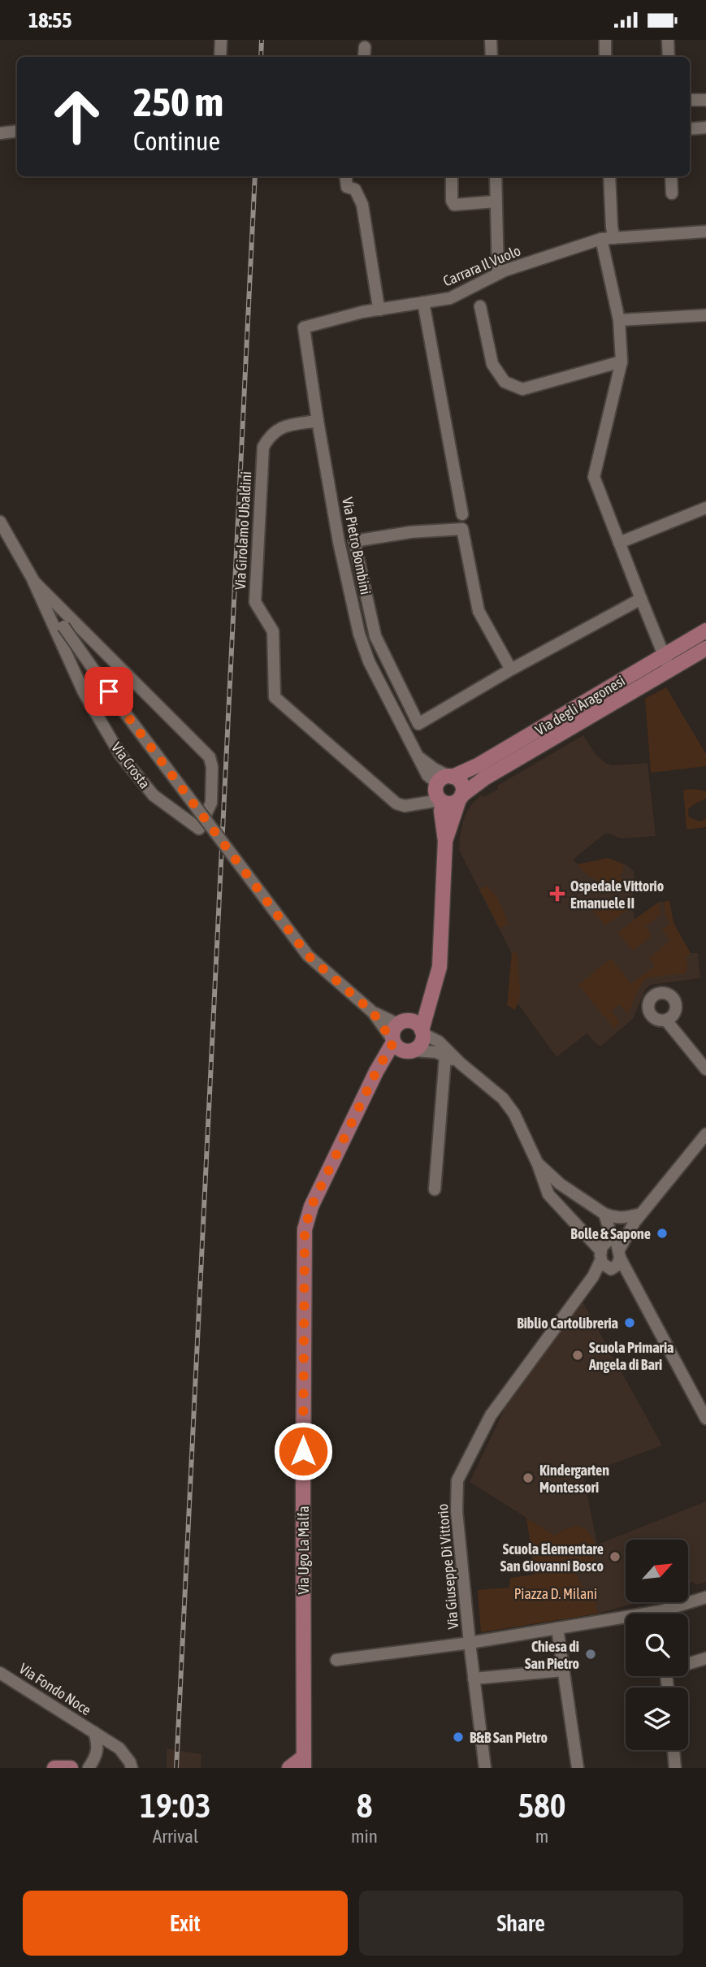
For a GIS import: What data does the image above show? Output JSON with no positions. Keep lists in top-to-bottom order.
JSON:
{
  "streets": {
    "main road": ["Via degli Aragonesi", "Via Ugo La Malfa"],
    "street": [
      "Carrara Il Vuolo",
      "Via Girolamo Ubaldini",
      "Via Pietro Bombini",
      "Via Crosta",
      "Via Giuseppe Di Vittorio",
      "Via Fondo Noce"
    ]
  },
  "crossings": [
    ["Carrara Il Vuolo", "Via Pietro Bombini"],
    ["Via Girolamo Ubaldini", "Via Pietro Bombini"],
    ["Via Girolamo Ubaldini", "Via degli Aragonesi"],
    ["Via Pietro Bombini", "Via degli Aragonesi"]
  ],
  "parks": ["Piazza D. Milani"],
  "places": {
    "health": ["Ospedale Vittorio Emanuele II"],
    "other": [
      "Bolle & Sapone",
      "Biblio Cartolibreria",
      "Scuola Primaria Angela di Bari",
      "Kindergarten Montessori",
      "Scuola Elementare San Giovanni Bosco",
      "Chiesa di San Pietro",
      "B&B San Pietro"
    ]
  },
  "north": "top right",
  "page": {
    "status": "18:55",
    "turn": ["250 m", "Continue"],
    "eta": [
      "19:03",
      "Arrival",
      "8",
      "min",
      "580",
      "m"
    ],
    "buttons": ["Exit", "Share"]
  }
}
